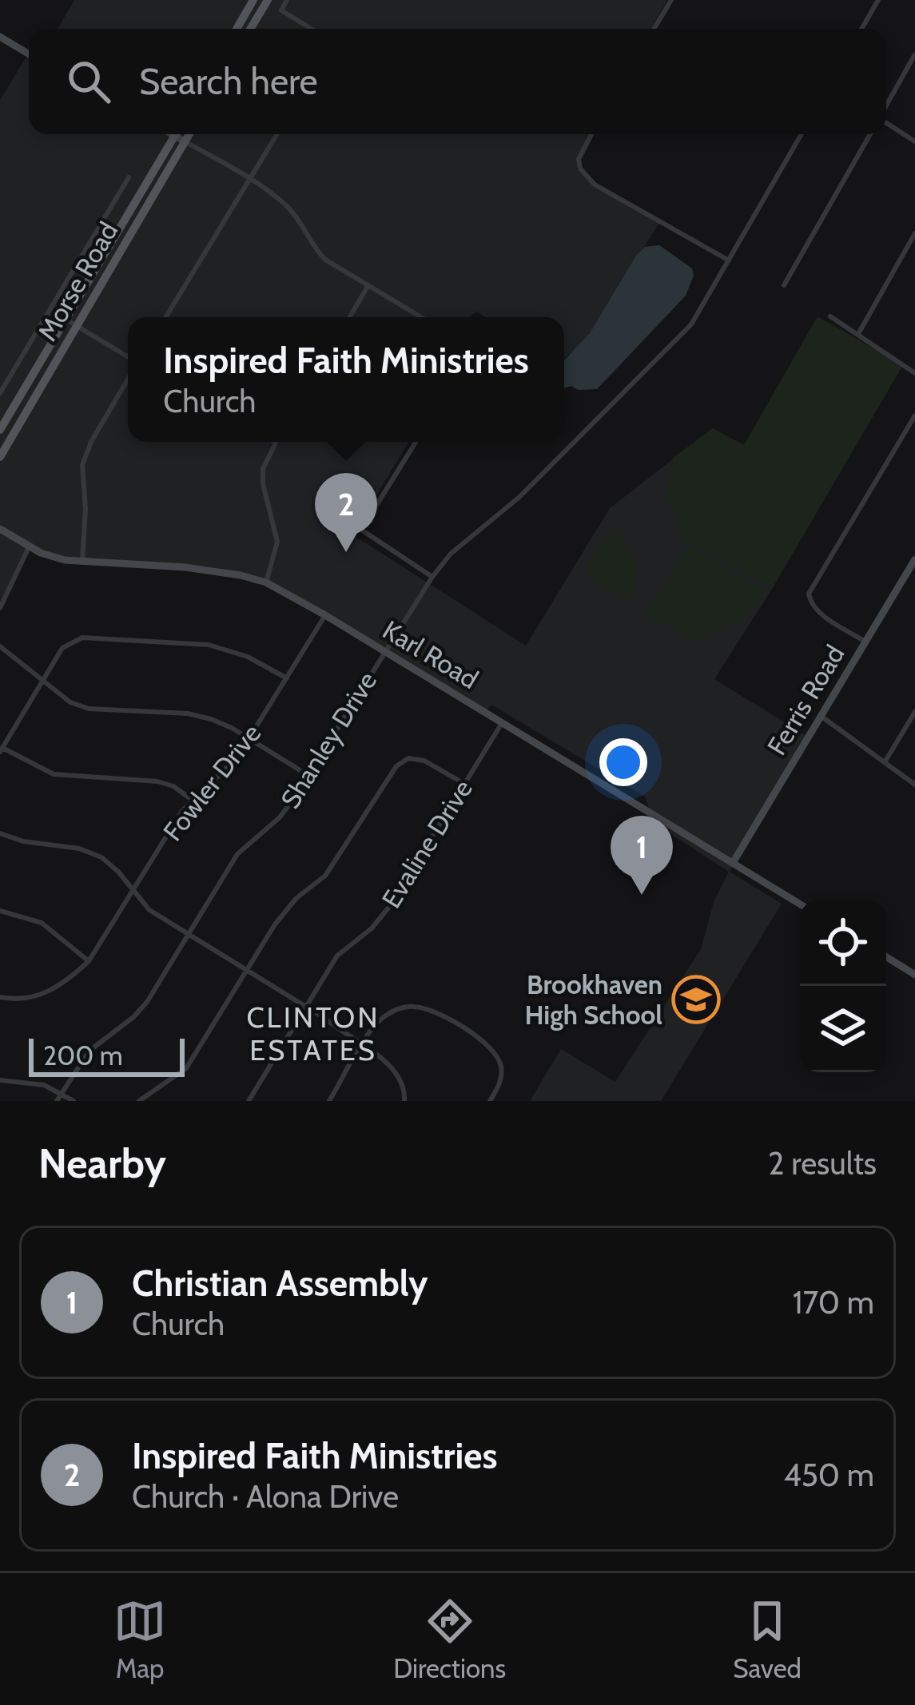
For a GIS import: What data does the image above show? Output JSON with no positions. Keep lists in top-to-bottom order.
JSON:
{
  "streets": {
    "main road": ["Morse Road", "Karl Road", "Ferris Road"],
    "street": ["Shanley Drive", "Fowler Drive", "Evaline Drive"]
  },
  "crossings": [
    ["Karl Road", "Ferris Road"],
    ["Karl Road", "Shanley Drive"],
    ["Karl Road", "Fowler Drive"],
    ["Karl Road", "Evaline Drive"]
  ],
  "districts": ["CLINTON ESTATES"],
  "places": {
    "school or university": ["Brookhaven High School"]
  },
  "scale_bar": "200 m",
  "page": {
    "search": "Search here",
    "popup": ["Inspired Faith Ministries", "Church"],
    "pins": ["2", "1"],
    "scale": "200 m",
    "heading": ["Nearby", "2 results"],
    "list": [
      {
        "mark": "1",
        "name": "Christian Assembly",
        "note": "Church",
        "value": "170 m"
      },
      {
        "mark": "2",
        "name": "Inspired Faith Ministries",
        "note": "Church · Alona Drive",
        "value": "450 m"
      }
    ],
    "nav": ["Map", "Directions", "Saved"]
  }
}
